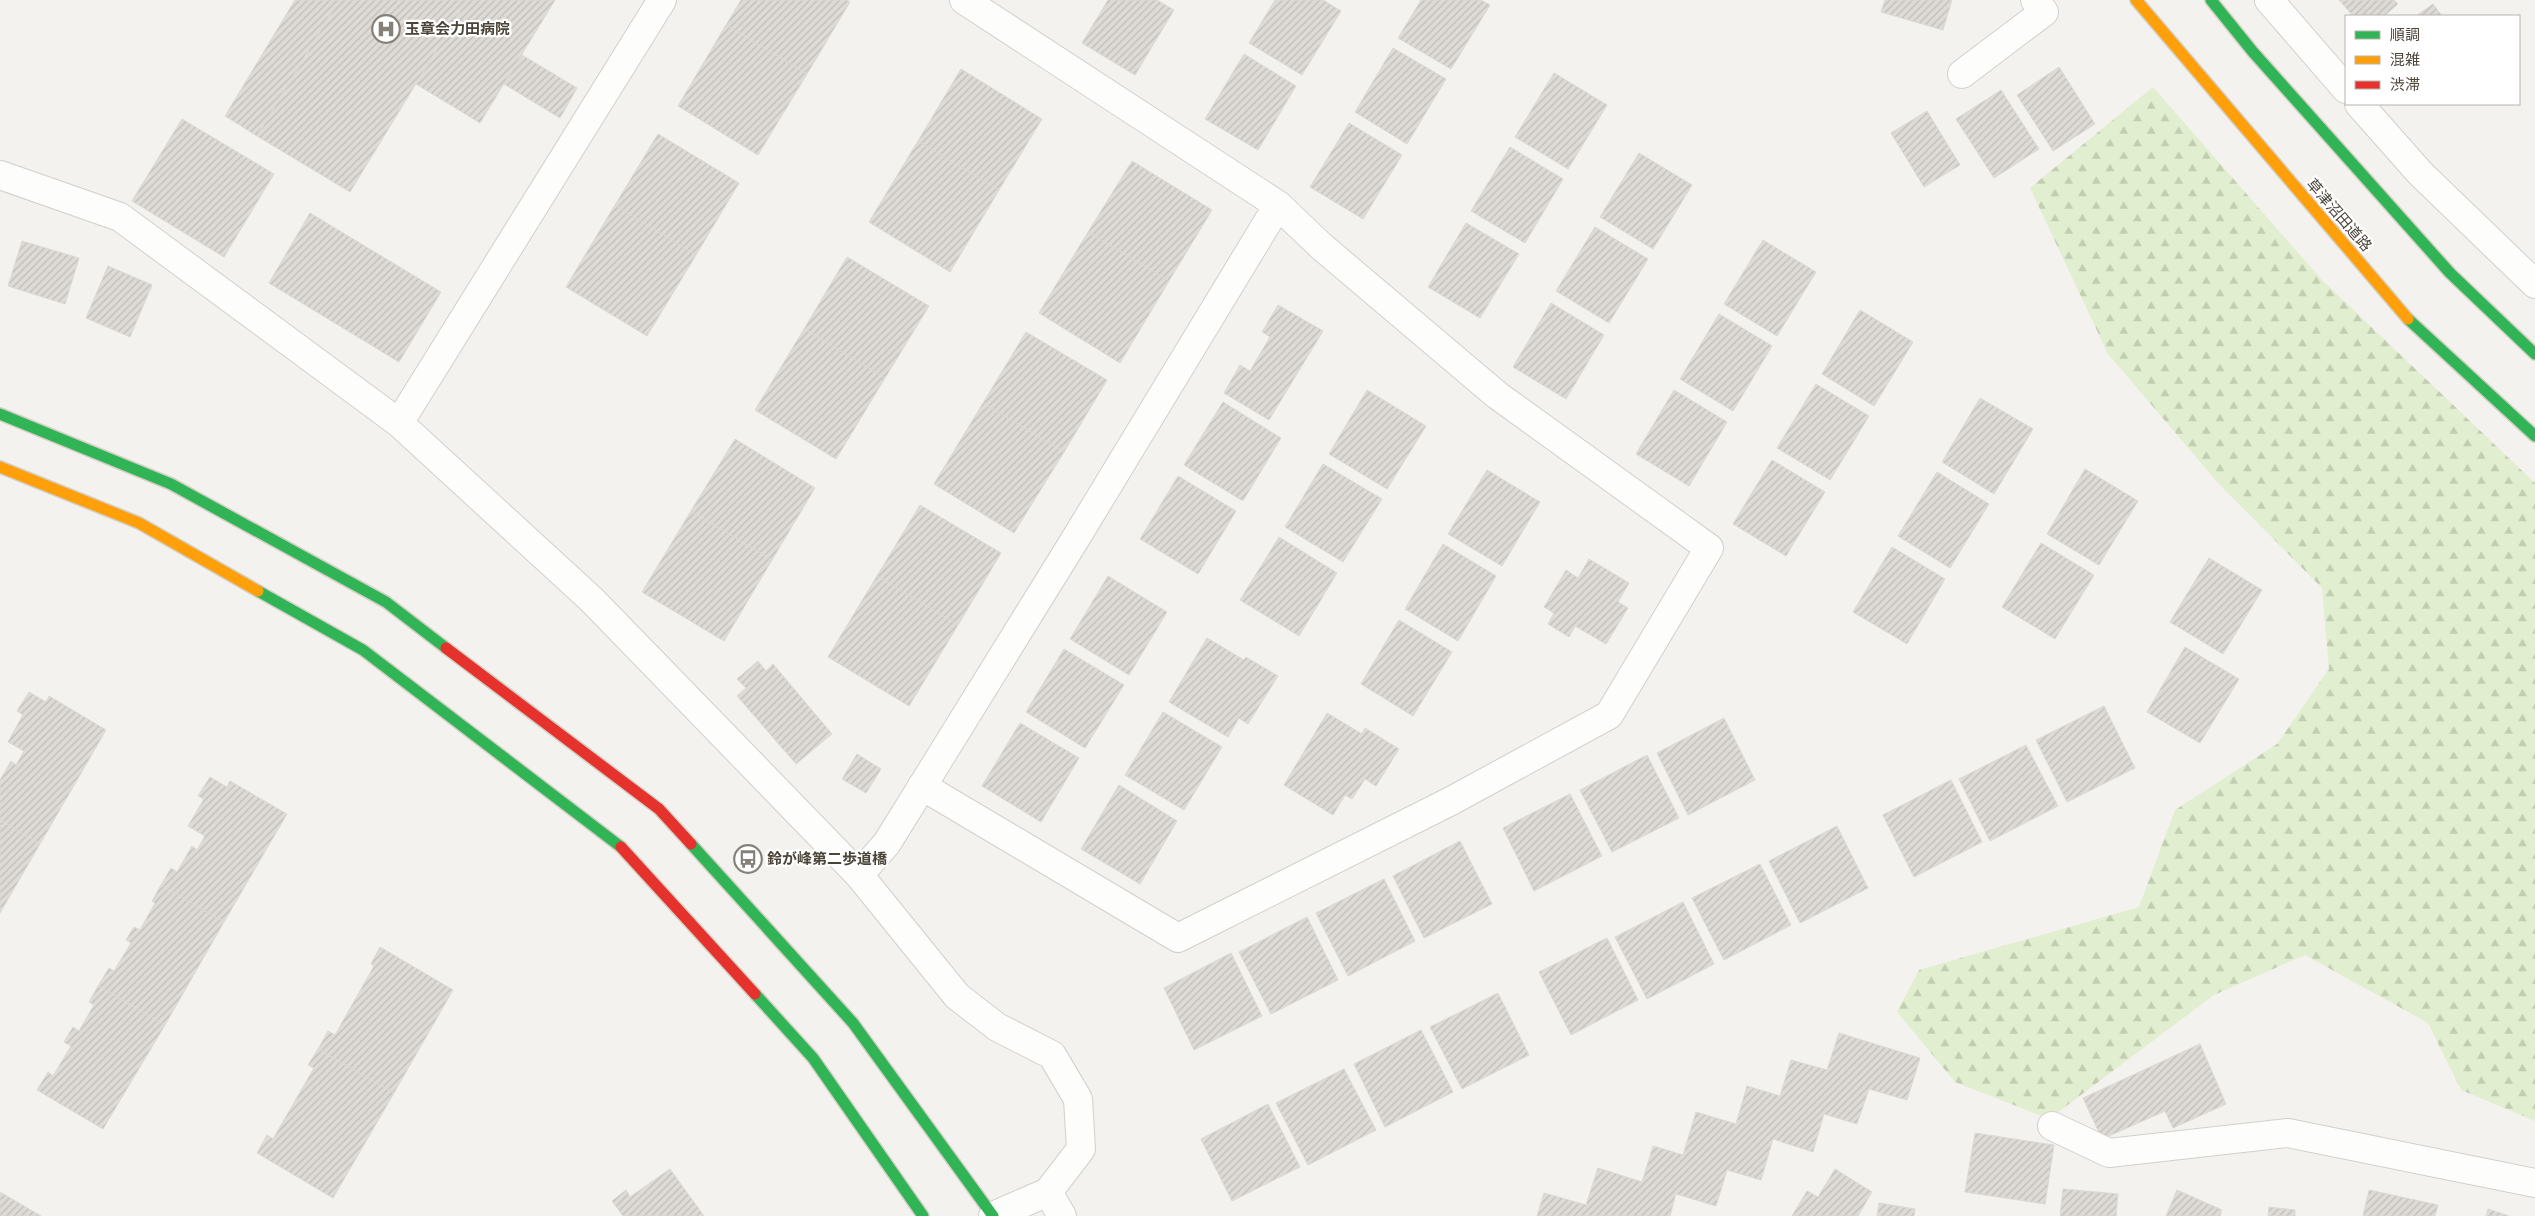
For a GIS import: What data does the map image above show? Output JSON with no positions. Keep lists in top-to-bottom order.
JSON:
{
  "streets": {
    "street": ["草津沼田道路"]
  },
  "places": {
    "hospital": ["玉章会力田病院"],
    "bus stop": ["鈴が峰第二歩道橋"]
  },
  "legend": ["順調", "混雑", "渋滞"]
}
